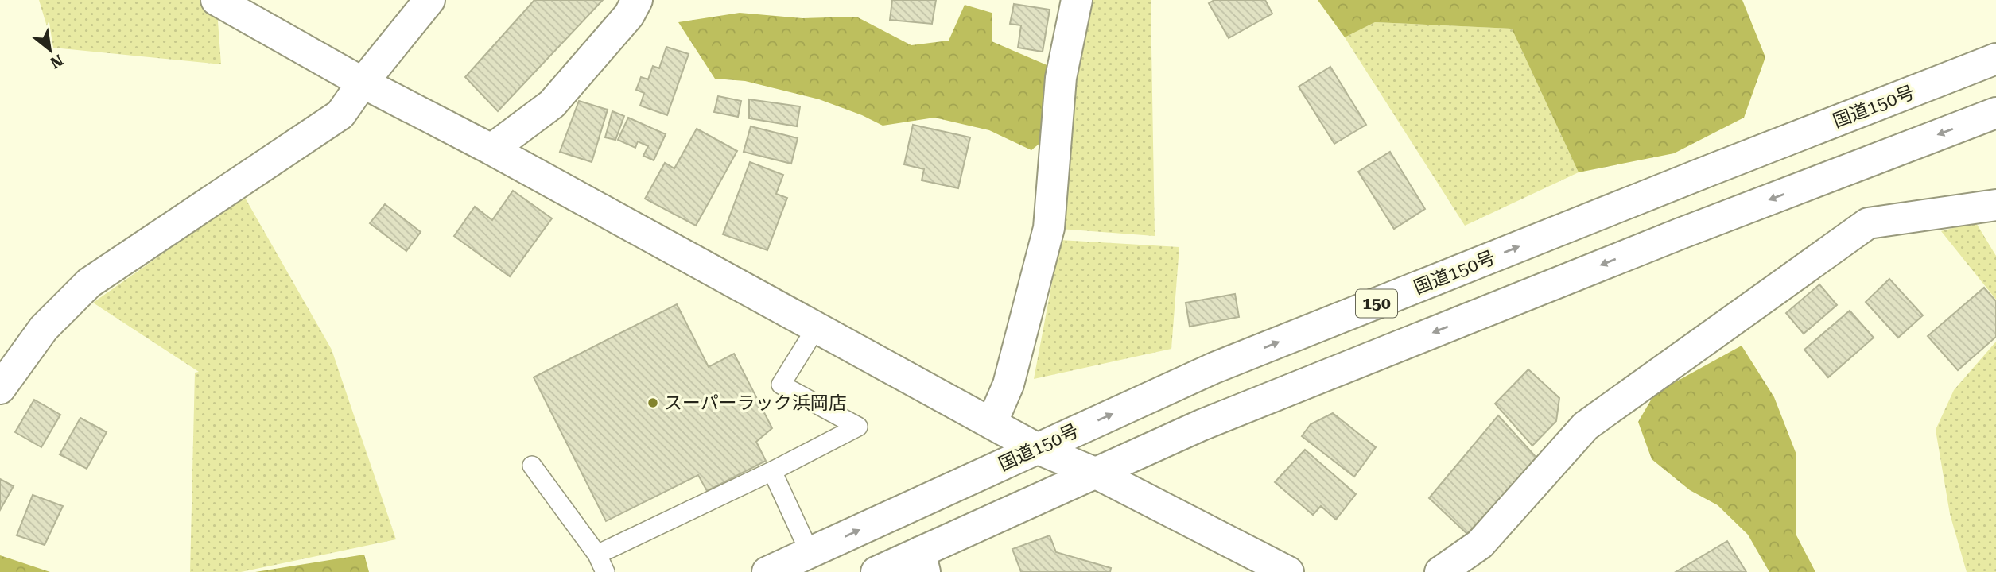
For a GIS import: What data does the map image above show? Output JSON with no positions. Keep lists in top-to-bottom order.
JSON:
{
  "streets": {
    "main road": ["国道150号", "150"]
  },
  "places": ["スーパーラック浜岡店"],
  "north": "bottom right"
}
